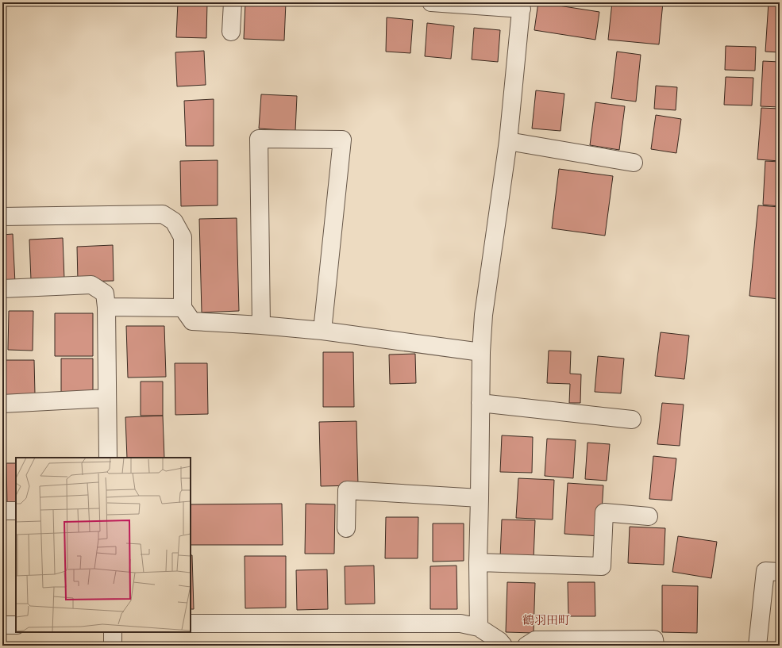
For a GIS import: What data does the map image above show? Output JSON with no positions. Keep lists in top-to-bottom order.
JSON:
{
  "districts": ["鶴羽田町"]
}
